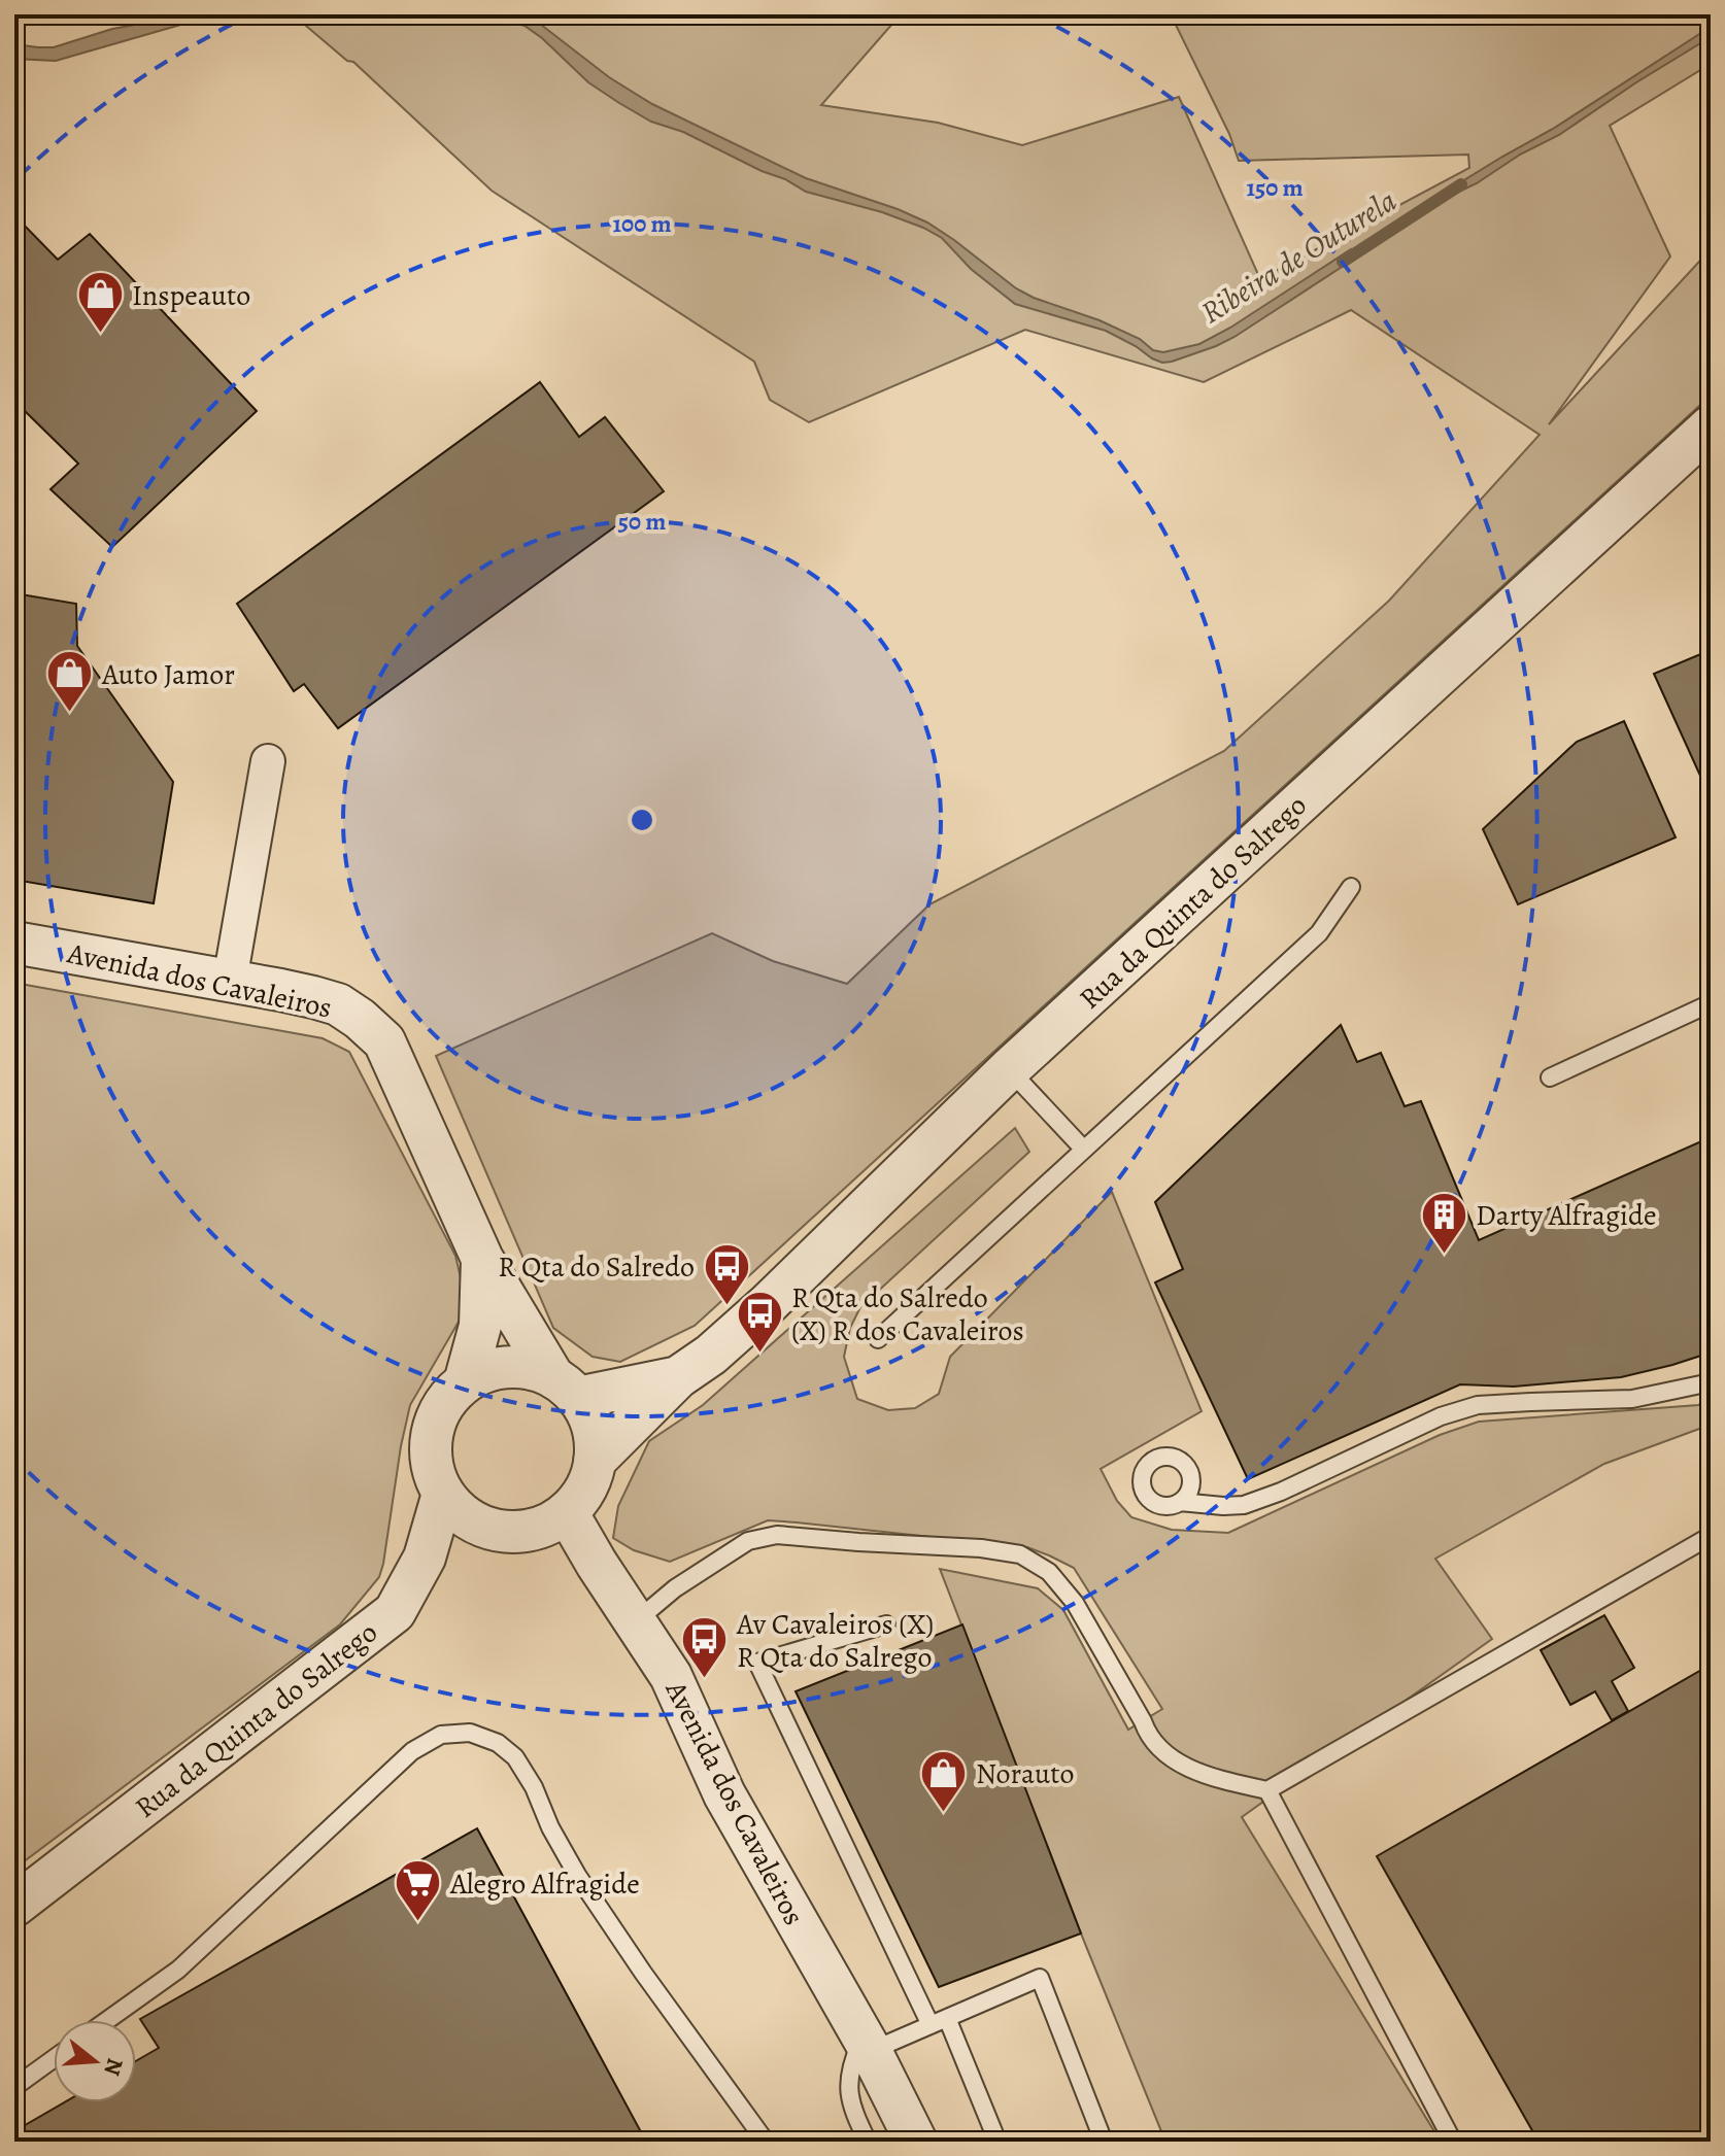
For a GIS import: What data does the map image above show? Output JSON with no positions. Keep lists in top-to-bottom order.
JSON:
{
  "streets": {
    "street": ["Rua da Quinta do Salrego", "Avenida dos Cavaleiros"]
  },
  "crossings": [
    ["Rua da Quinta do Salrego", "Avenida dos Cavaleiros"]
  ],
  "water": ["Ribeira de Outurela"],
  "places": {
    "shop": ["Inspeauto", "Auto Jamor", "Norauto"],
    "building": ["Darty Alfragide"],
    "bus stop": ["R Qta do Salredo", "R Qta do Salredo (X) R dos Cavaleiros", "Av Cavaleiros (X) R Qta do Salrego"],
    "supermarket": ["Alegro Alfragide"]
  },
  "north": "right",
  "rings": ["150 m", "100 m", "50 m"]
}
